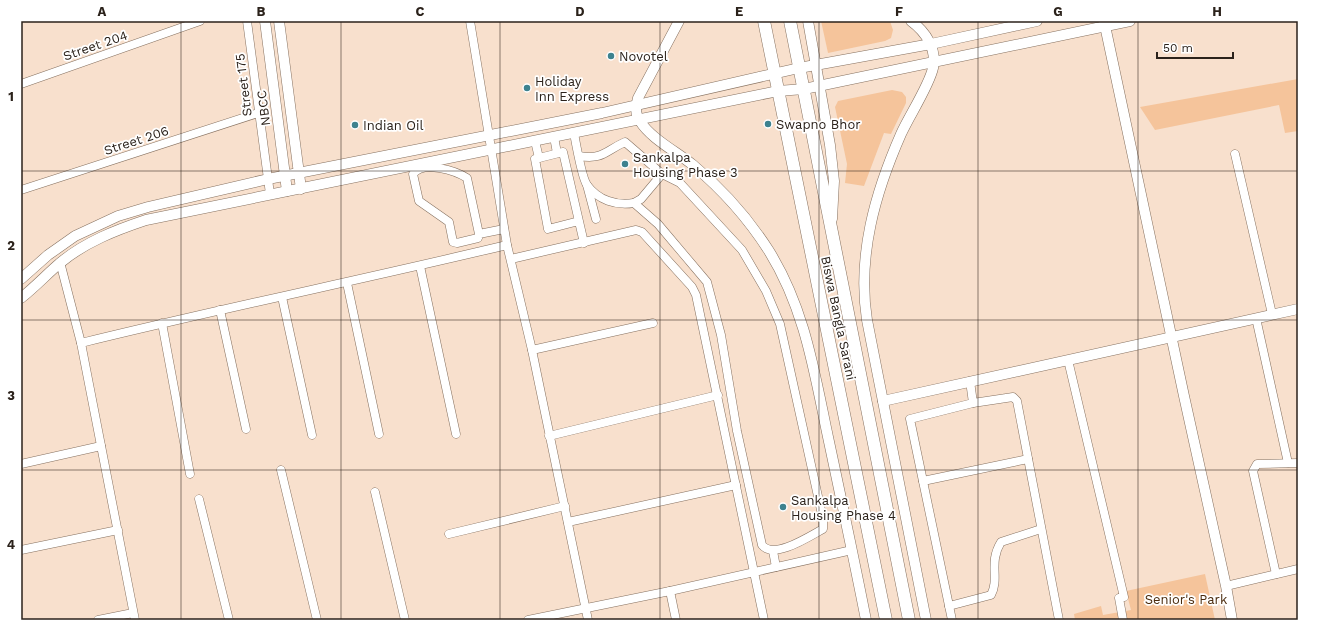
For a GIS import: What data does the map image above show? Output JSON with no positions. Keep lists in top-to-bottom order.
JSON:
{
  "streets": {
    "main road": ["Biswa Bangla Sarani"],
    "street": [
      "Street 204",
      "Street 175",
      "NBCC",
      "Street 206"
    ]
  },
  "crossings": [
    ["Street 175", "Street 206"]
  ],
  "parks": ["Senior's Park"],
  "places": [
    "Novotel",
    "Holiday Inn Express",
    "Swapno Bhor",
    "Indian Oil",
    "Sankalpa Housing Phase 3",
    "Sankalpa Housing Phase 4"
  ],
  "scale_bar": "50 m",
  "grid": {
    "columns": [
      "A",
      "B",
      "C",
      "D",
      "E",
      "F",
      "G",
      "H"
    ],
    "rows": [
      "1",
      "2",
      "3",
      "4"
    ]
  }
}
